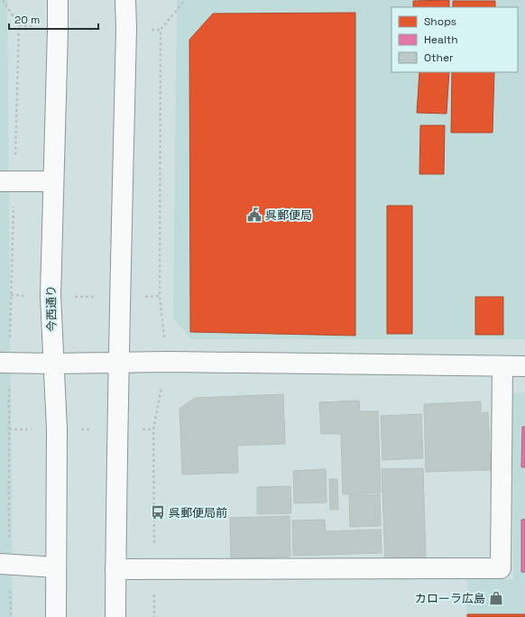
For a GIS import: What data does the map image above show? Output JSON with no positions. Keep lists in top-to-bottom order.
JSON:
{
  "streets": {
    "street": ["今西通り"]
  },
  "places": {
    "public building": ["呉郵便局"],
    "bus stop": ["呉郵便局前"],
    "shop": ["カローラ広島"]
  },
  "legend": ["Shops", "Health", "Other"],
  "scale_bar": "20 m"
}
